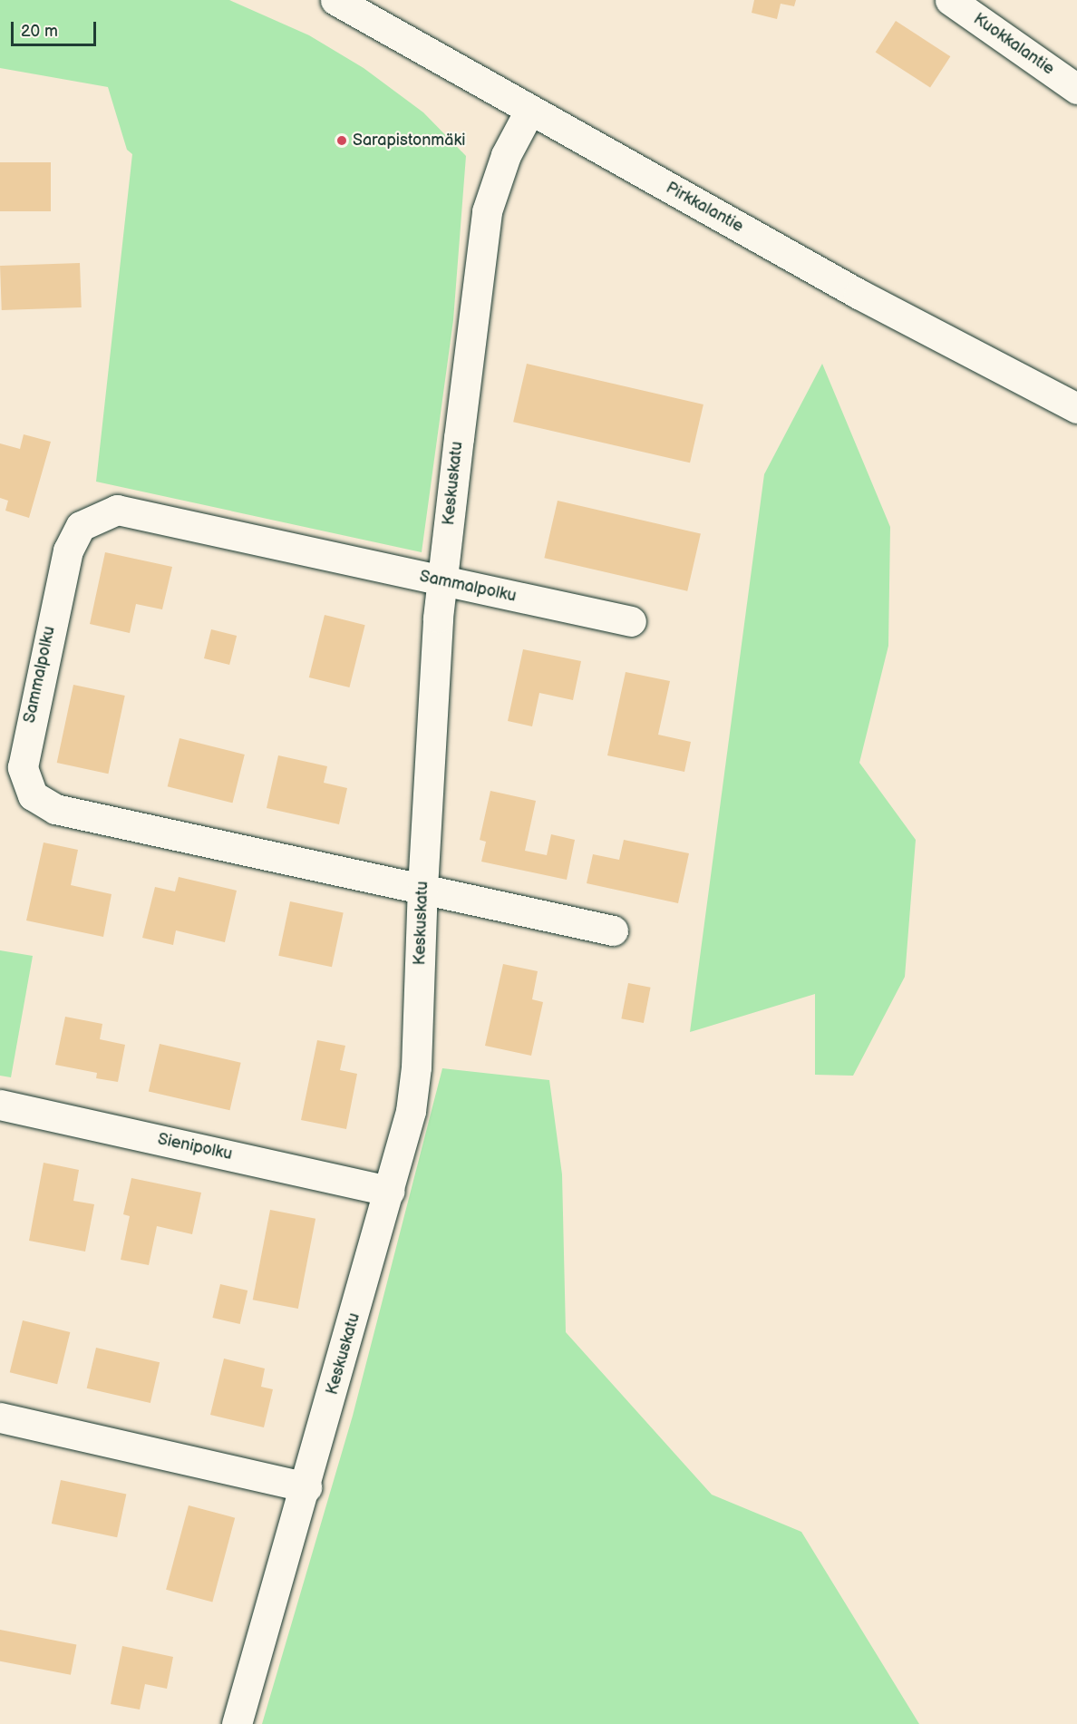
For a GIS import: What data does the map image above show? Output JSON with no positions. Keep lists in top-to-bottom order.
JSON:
{
  "streets": {
    "street": [
      "Kuokkalantie",
      "Pirkkalantie",
      "Keskuskatu",
      "Sammalpolku",
      "Sienipolku"
    ]
  },
  "crossings": [
    ["Pirkkalantie", "Keskuskatu"],
    ["Keskuskatu", "Sammalpolku"],
    ["Keskuskatu", "Sienipolku"]
  ],
  "places": ["Sarapistonmäki"],
  "scale_bar": "20 m"
}
